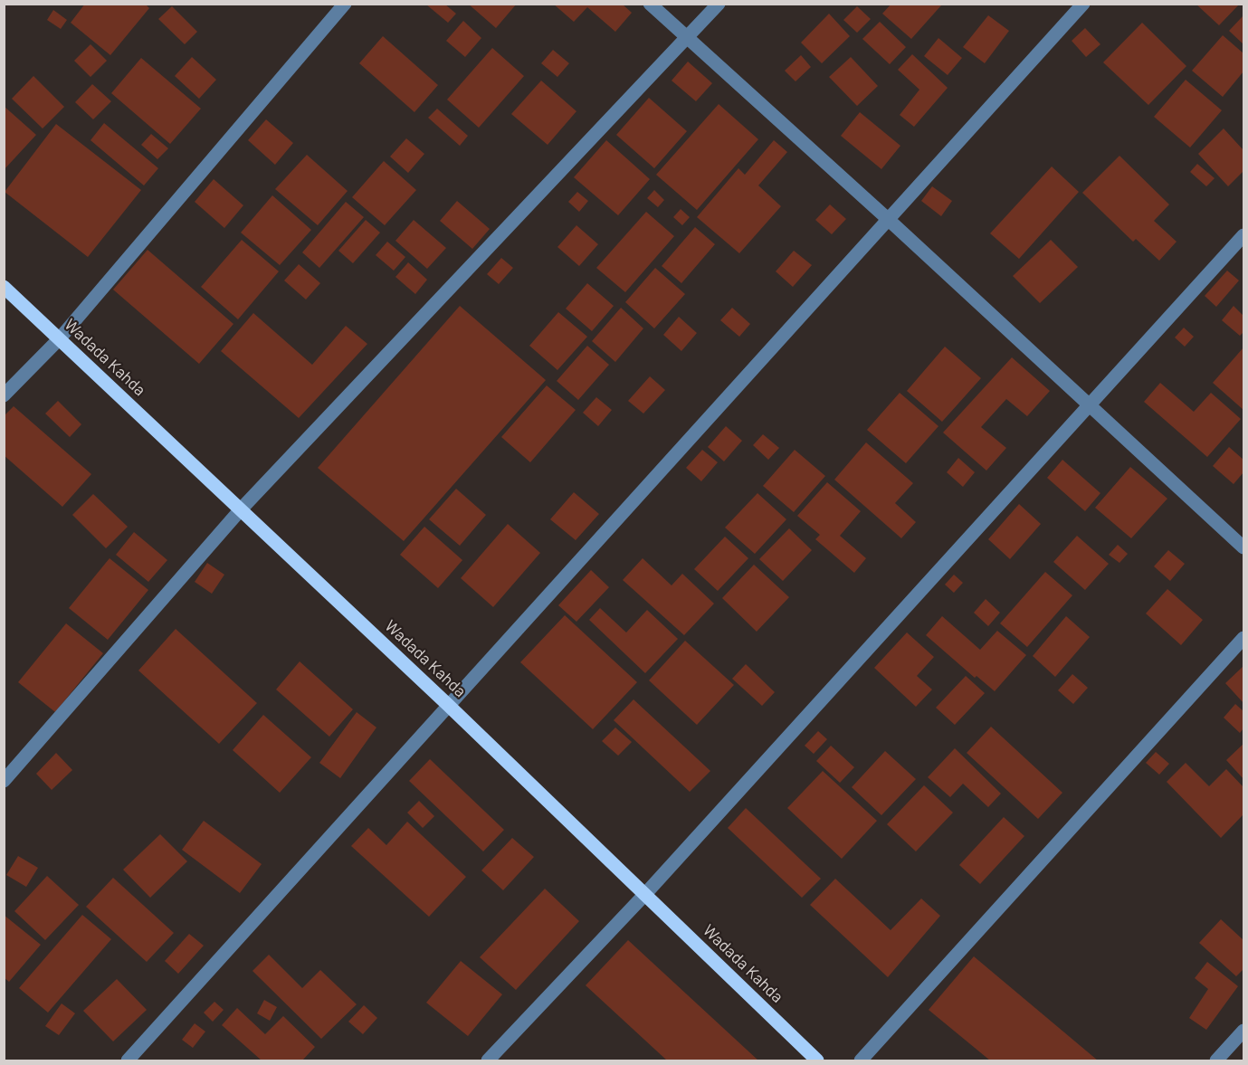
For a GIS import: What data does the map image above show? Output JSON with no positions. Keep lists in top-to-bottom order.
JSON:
{
  "streets": {
    "main road": ["Wadada Kahda"]
  }
}
